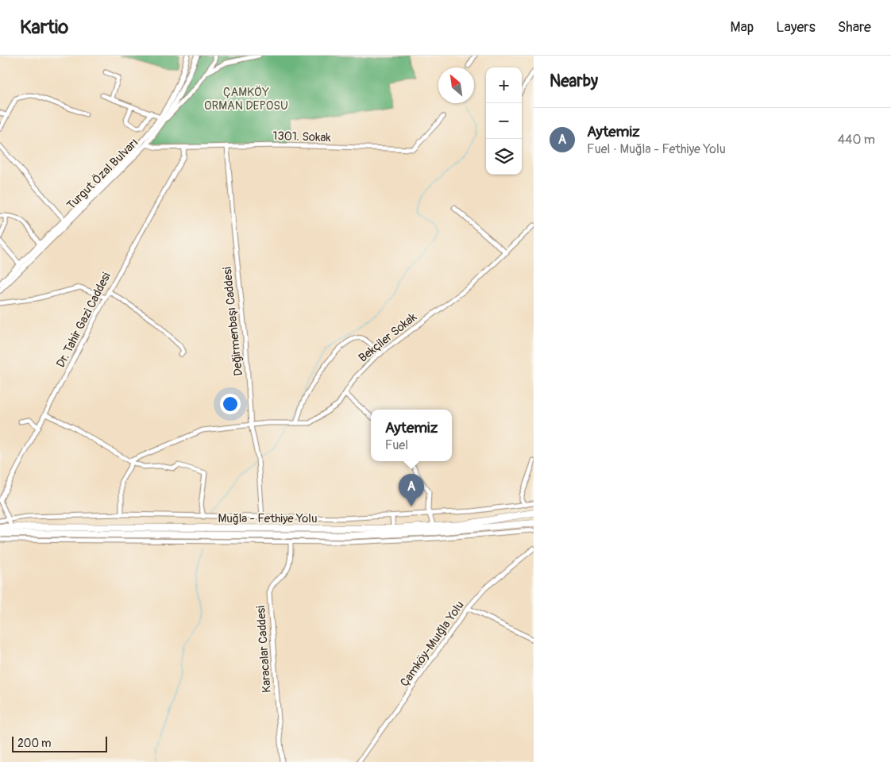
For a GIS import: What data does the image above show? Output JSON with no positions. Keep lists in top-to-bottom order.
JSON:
{
  "streets": {
    "highway": ["Muğla - Fethiye Yolu"],
    "main road": ["Turgut Özal Bulvarı"],
    "street": [
      "1301. Sokak",
      "Dr. Tahir Gazi Caddesi",
      "Değirmenbaşı Caddesi",
      "Bekçiler Sokak",
      "Çamköy-Muığla Yolu",
      "Karacalar Caddesi"
    ]
  },
  "crossings": [
    ["1301. Sokak", "Turgut Özal Bulvarı"],
    ["1301. Sokak", "Dr. Tahir Gazi Caddesi"],
    ["1301. Sokak", "Değirmenbaşı Caddesi"],
    ["Değirmenbaşı Caddesi", "Bekçiler Sokak"]
  ],
  "parks": ["ÇAMKÖY ORMAN DEPOSU"],
  "scale_bar": "200 m",
  "north": "top left",
  "page": {
    "header": "Kartio",
    "nav": ["Map", "Layers", "Share"],
    "heading": "Nearby",
    "map_buttons": ["+", "−"],
    "list": [
      {
        "mark": "A",
        "name": "Aytemiz",
        "note": "Fuel · Muğla - Fethiye Yolu",
        "value": "440 m"
      }
    ],
    "popup": ["Aytemiz", "Fuel"],
    "pins": "A",
    "scale": "200 m"
  }
}
